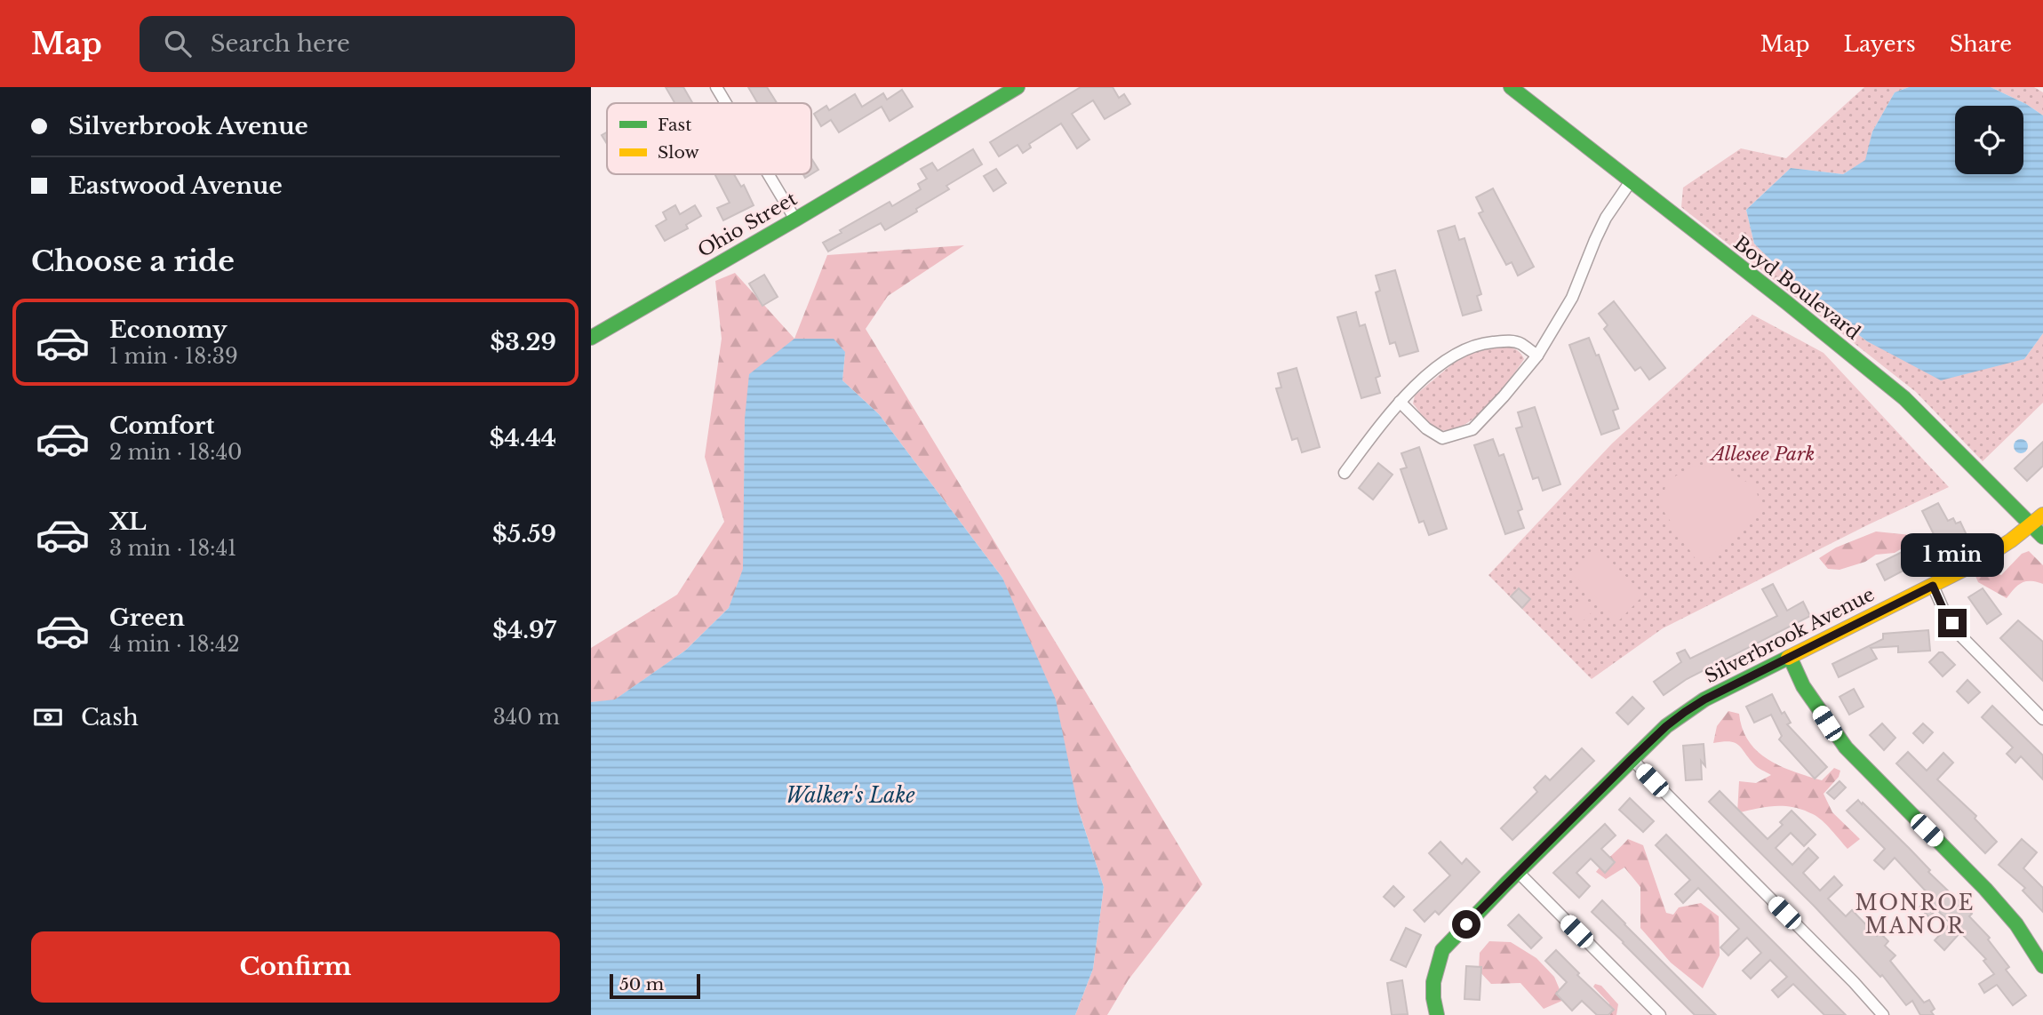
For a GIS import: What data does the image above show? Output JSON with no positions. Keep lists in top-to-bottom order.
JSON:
{
  "streets": {
    "street": ["Ohio Street", "Boyd Boulevard", "Silverbrook Avenue"]
  },
  "crossings": [
    ["Boyd Boulevard", "Silverbrook Avenue"]
  ],
  "districts": ["MONROE MANOR"],
  "water": ["Walker's Lake"],
  "parks": ["Allesee Park"],
  "legend": ["Fast", "Slow"],
  "scale_bar": "50 m",
  "page": {
    "header": "Map",
    "search": "Search here",
    "nav": ["Map", "Layers", "Share"],
    "banner": ["Silverbrook Avenue", "Eastwood Avenue"],
    "heading": "Choose a ride",
    "list": [
      {
        "name": "Economy",
        "note": "1 min · 18:39",
        "value": "$3.29"
      },
      {
        "name": "Comfort",
        "note": "2 min · 18:40",
        "value": "$4.44"
      },
      {
        "name": "XL",
        "note": "3 min · 18:41",
        "value": "$5.59"
      },
      {
        "name": "Green",
        "note": "4 min · 18:42",
        "value": "$4.97"
      }
    ],
    "bubble": "1 min",
    "pay": ["Cash", "340 m"],
    "buttons": "Confirm",
    "scale": "50 m"
  }
}
